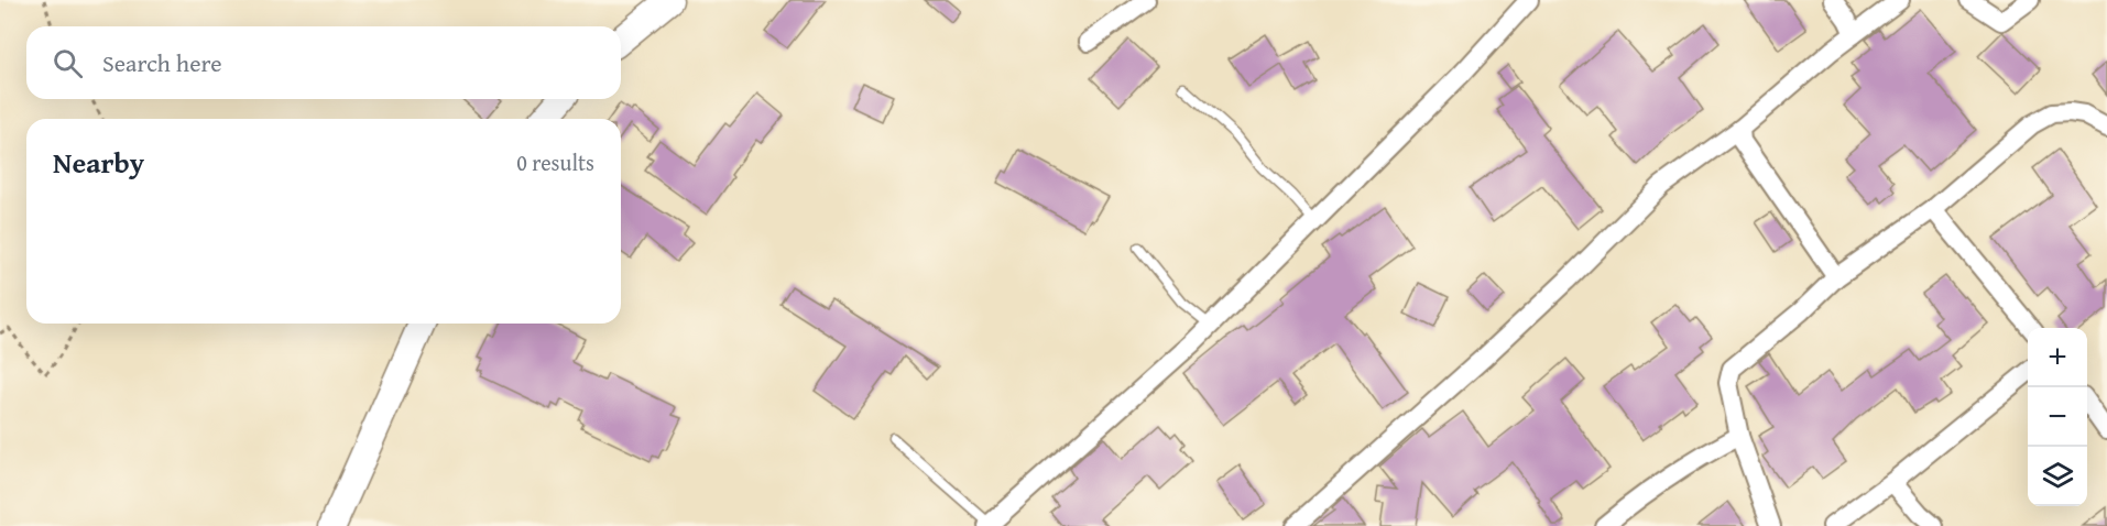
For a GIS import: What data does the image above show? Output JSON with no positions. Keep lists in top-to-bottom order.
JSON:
{
  "page": {
    "search": "Search here",
    "heading": ["Nearby", "0 results"],
    "map_buttons": ["+", "−"]
  }
}
